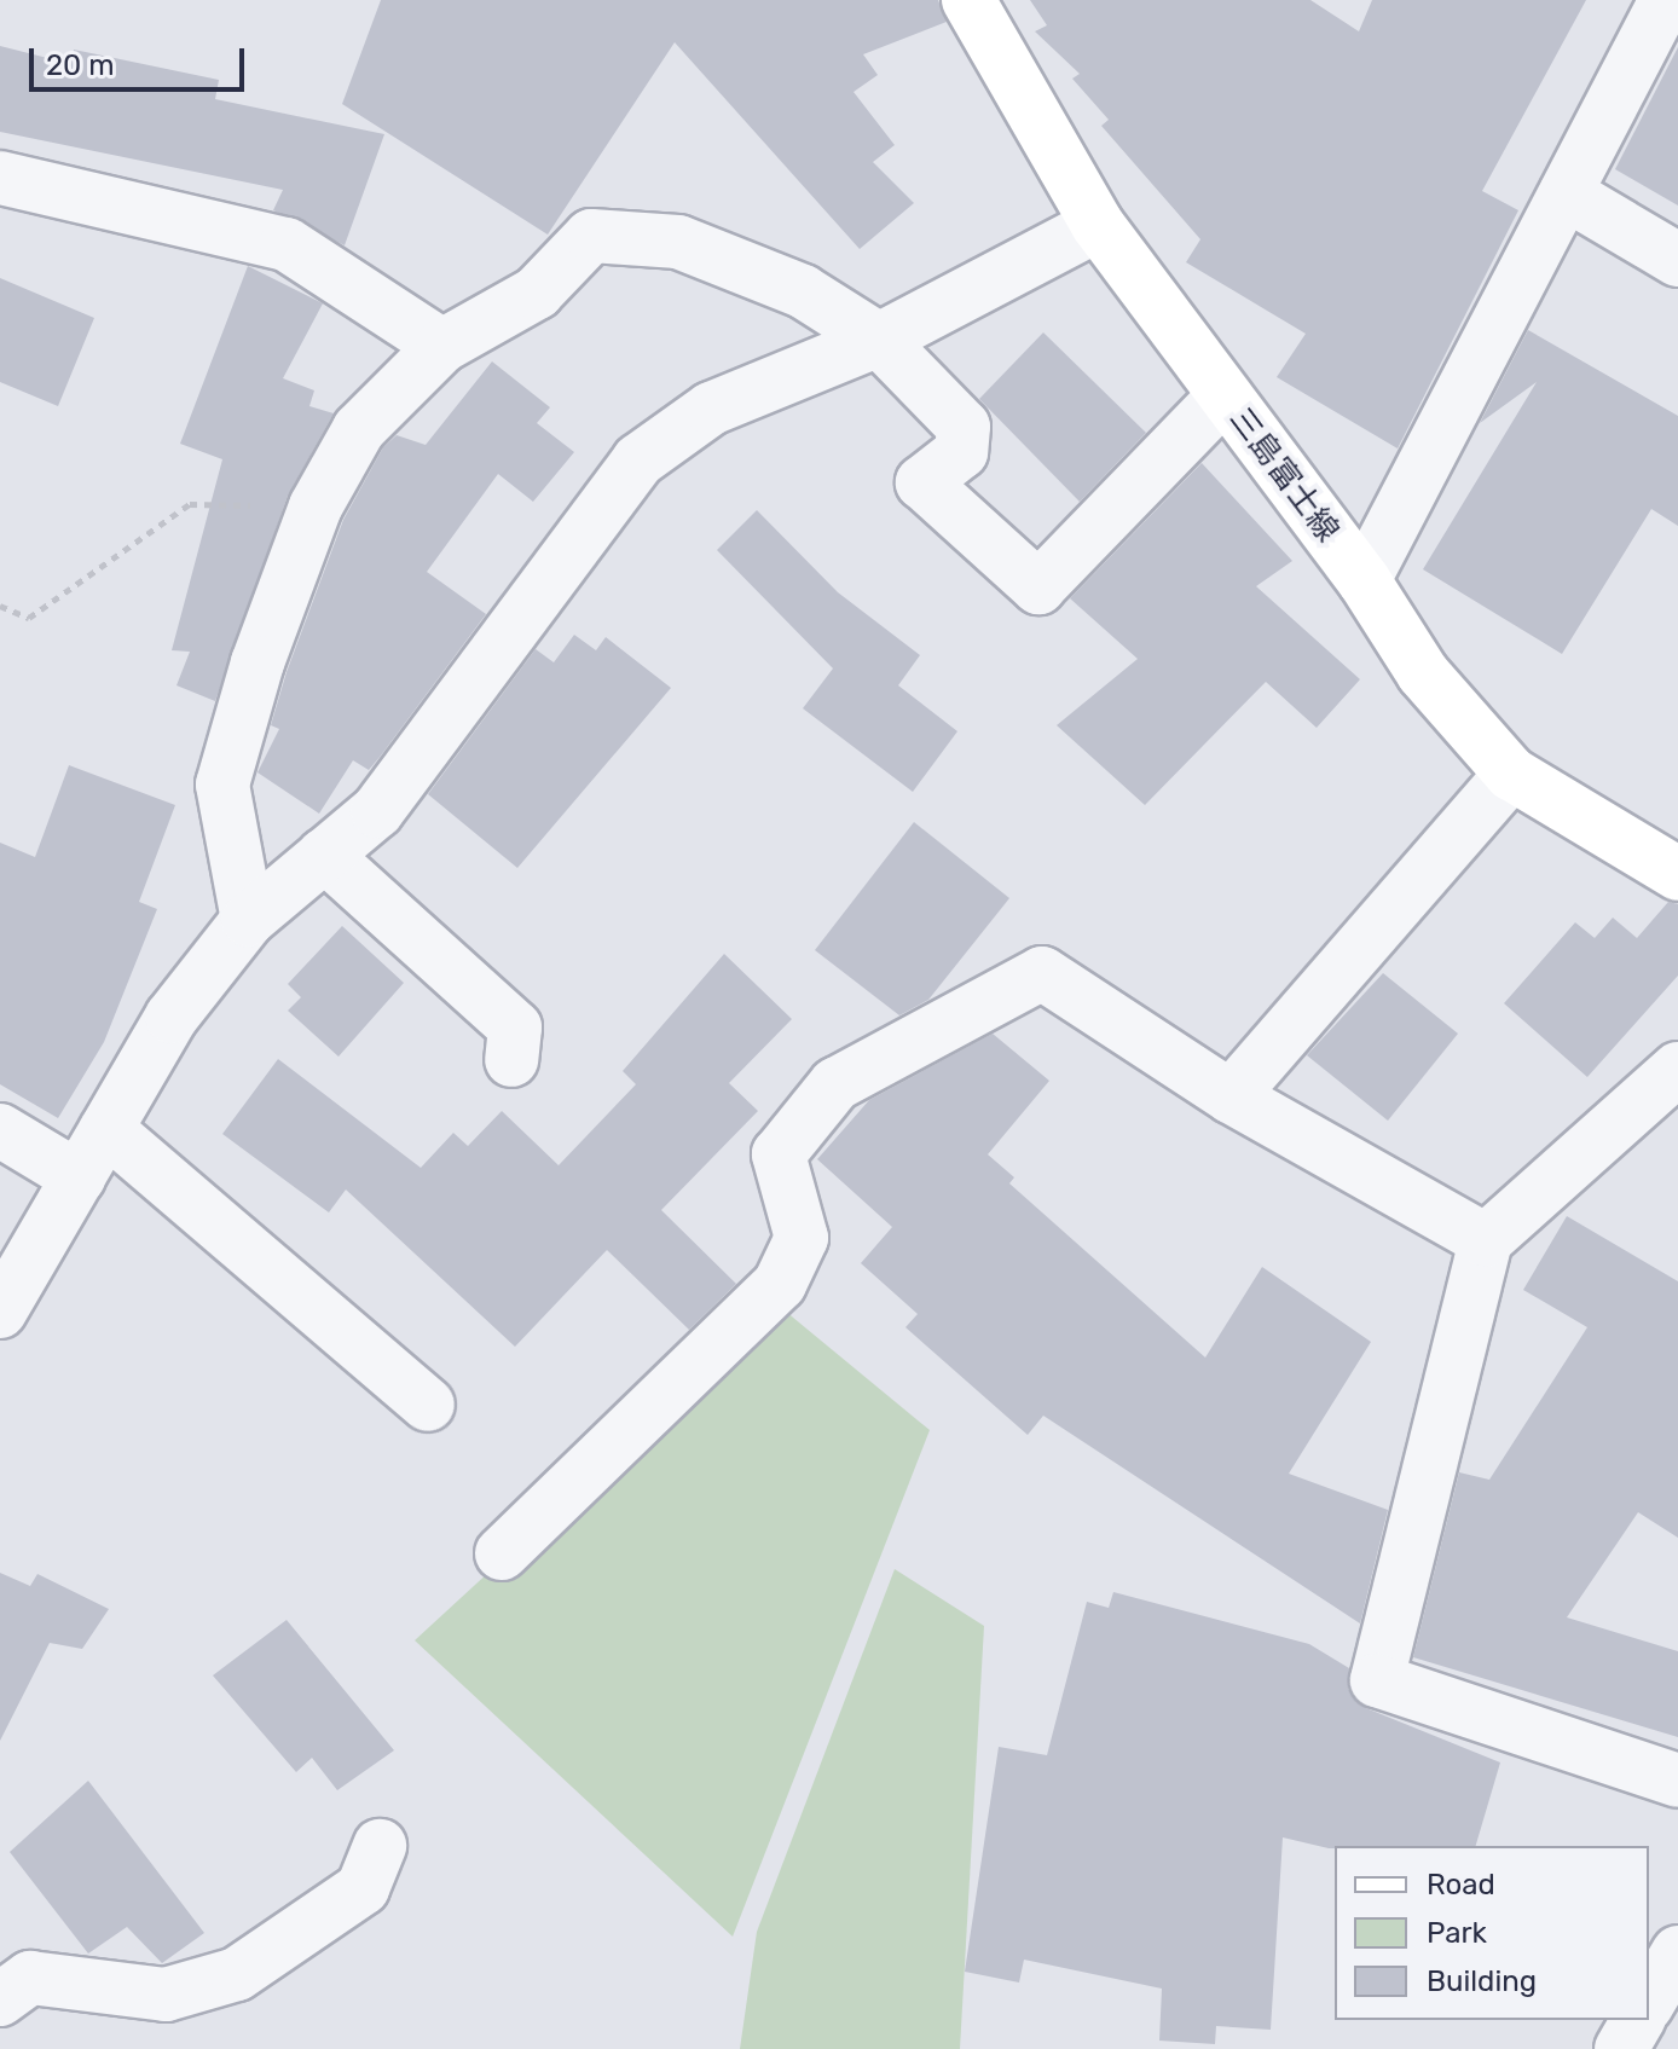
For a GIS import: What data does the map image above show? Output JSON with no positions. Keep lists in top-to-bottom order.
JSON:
{
  "streets": {
    "main road": ["三島富士線"]
  },
  "legend": ["Road", "Park", "Building"],
  "scale_bar": "20 m"
}
